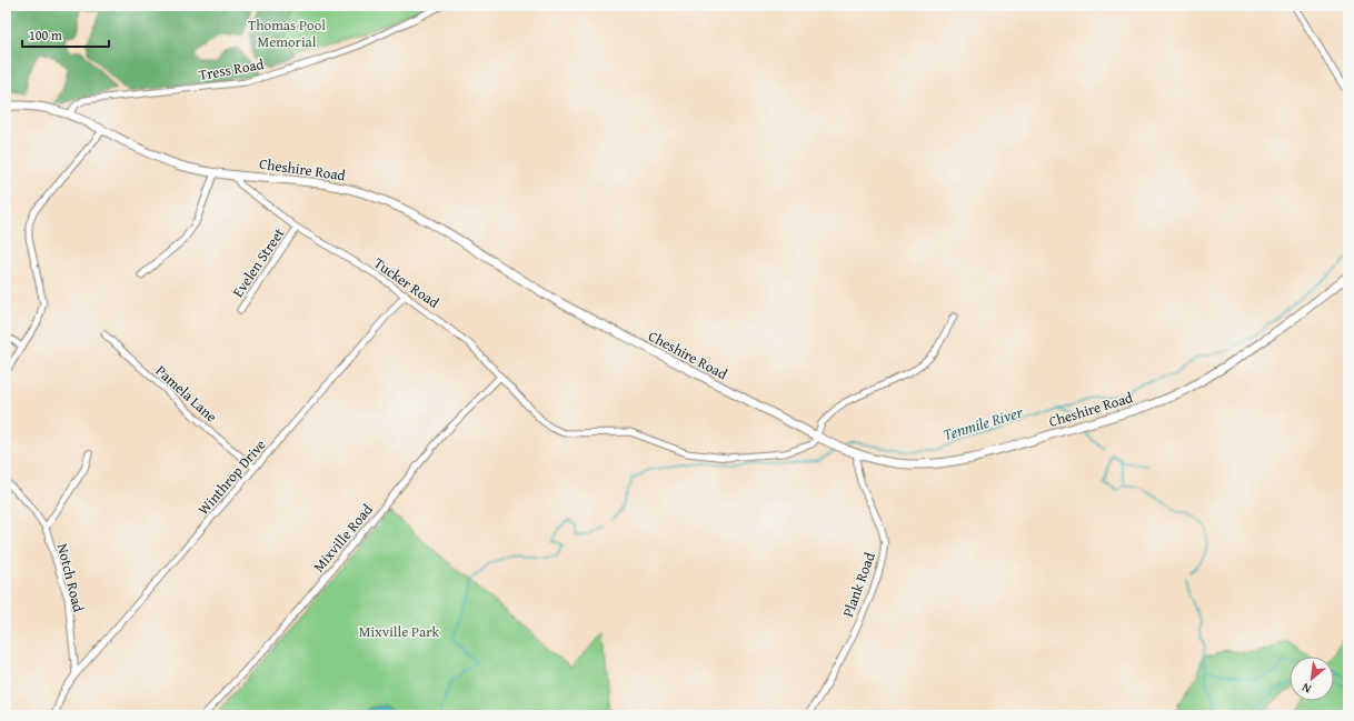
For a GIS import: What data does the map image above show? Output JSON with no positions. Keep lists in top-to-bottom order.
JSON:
{
  "streets": {
    "main road": ["Cheshire Road"],
    "street": [
      "Tress Road",
      "Evelen Street",
      "Tucker Road",
      "Pamela Lane",
      "Winthrop Drive",
      "Mixville Road",
      "Notch Road",
      "Plank Road"
    ]
  },
  "crossings": [
    ["Tress Road", "Cheshire Road"],
    ["Cheshire Road", "Tucker Road"],
    ["Cheshire Road", "Plank Road"],
    ["Evelen Street", "Tucker Road"],
    ["Tucker Road", "Winthrop Drive"],
    ["Tucker Road", "Mixville Road"],
    ["Pamela Lane", "Winthrop Drive"],
    ["Winthrop Drive", "Notch Road"]
  ],
  "water": ["Tenmile River"],
  "parks": ["Thomas Pool Memorial", "Mixville Park"],
  "scale_bar": "100 m",
  "north": "bottom left"
}
